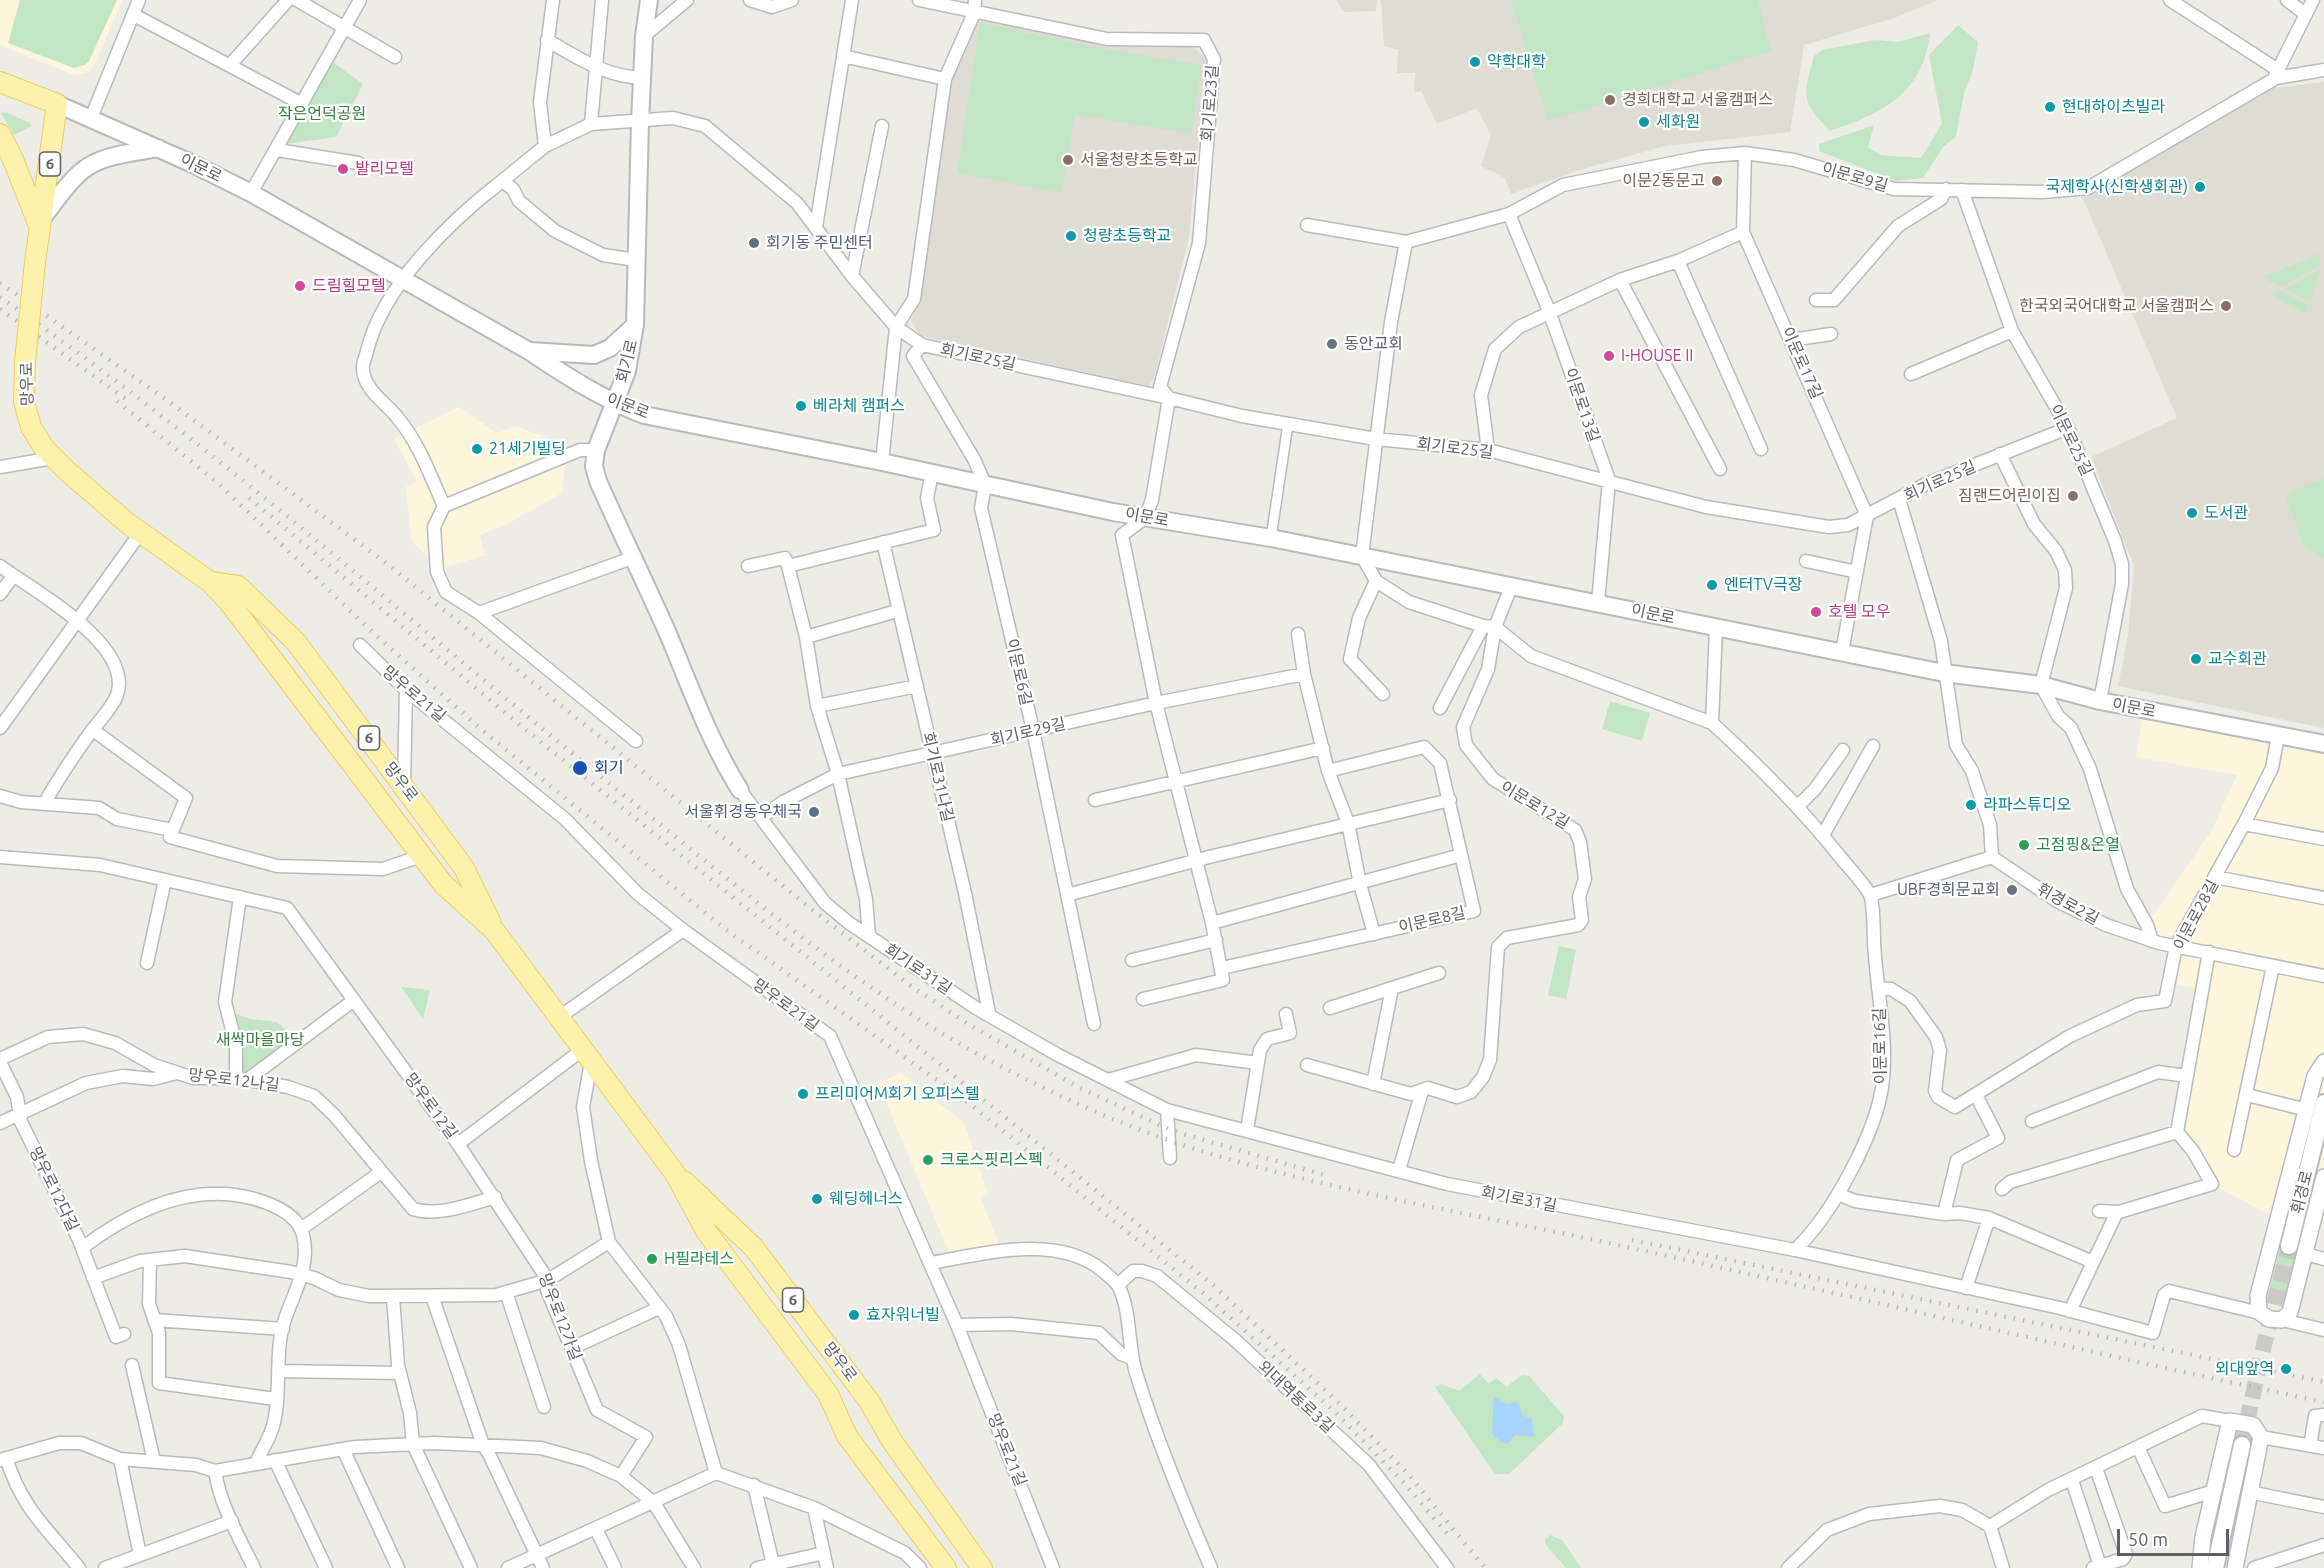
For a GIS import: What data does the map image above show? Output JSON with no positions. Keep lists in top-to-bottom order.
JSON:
{
  "streets": {
    "main road": [
      "6",
      "이문로",
      "회기로",
      "망우로",
      "휘경로"
    ],
    "street": [
      "회기로23길",
      "이문로9길",
      "회기로25길",
      "이문로17길",
      "이문로13길",
      "이문로25길",
      "이문로6길",
      "망우로21길",
      "회기로29길",
      "회기로31나길",
      "이문로12길",
      "휘경로2길",
      "이문로28길",
      "이문로8길",
      "회기로31길",
      "이문로16길",
      "망우로12나길",
      "망우로12길",
      "망우로12다길",
      "망우로12가길",
      "외대역동로3길"
    ]
  },
  "crossings": [
    ["회기로23길", "이문로"],
    ["회기로23길", "회기로25길"],
    ["이문로", "회기로"],
    ["이문로", "망우로"],
    ["이문로", "이문로13길"],
    ["이문로", "이문로25길"],
    ["이문로", "이문로6길"],
    ["이문로", "이문로12길"],
    ["이문로", "이문로28길"],
    ["이문로9길", "이문로17길"],
    ["이문로9길", "이문로13길"],
    ["이문로9길", "이문로25길"],
    ["회기로25길", "회기로"],
    ["회기로25길", "이문로17길"],
    ["회기로25길", "이문로13길"],
    ["회기로25길", "이문로25길"],
    ["회기로", "회기로29길"],
    ["회기로", "회기로31길"],
    ["망우로", "망우로12길"],
    ["이문로6길", "회기로29길"],
    ["회기로29길", "회기로31나길"],
    ["회기로29길", "회기로31길"],
    ["회기로31나길", "회기로31길"],
    ["휘경로2길", "이문로28길"],
    ["이문로28길", "이문로16길"],
    ["회기로31길", "이문로16길"],
    ["망우로12나길", "망우로12다길"],
    ["망우로12나길", "망우로12가길"],
    ["망우로12길", "망우로12가길"]
  ],
  "parks": ["작은언덕공원", "새싹마을마당"],
  "places": [
    "약학대학",
    "경희대학교 서울캠퍼스",
    "현대하이츠빌라",
    "세화원",
    "서울청량초등학교",
    "발리모텔",
    "이문2동문고",
    "국제학사(신학생회관)",
    "청량초등학교",
    "회기동 주민센터",
    "드림힐모텔",
    "한국외국어대학교 서울캠퍼스",
    "동안교회",
    "I-HOUSE II",
    "베라체 캠퍼스",
    "21세기빌딩",
    "짐랜드어린이집",
    "도서관",
    "엔터TV극장",
    "호텔 모우",
    "교수회관",
    "회기",
    "라파스튜디오",
    "서울휘경동우체국",
    "고점핑&온열",
    "UBF경희문교회",
    "프리미어M회기 오피스텔",
    "크로스핏리스펙",
    "웨딩헤너스",
    "H필라테스",
    "효자워너빌",
    "외대앞역"
  ],
  "scale_bar": "50 m"
}
